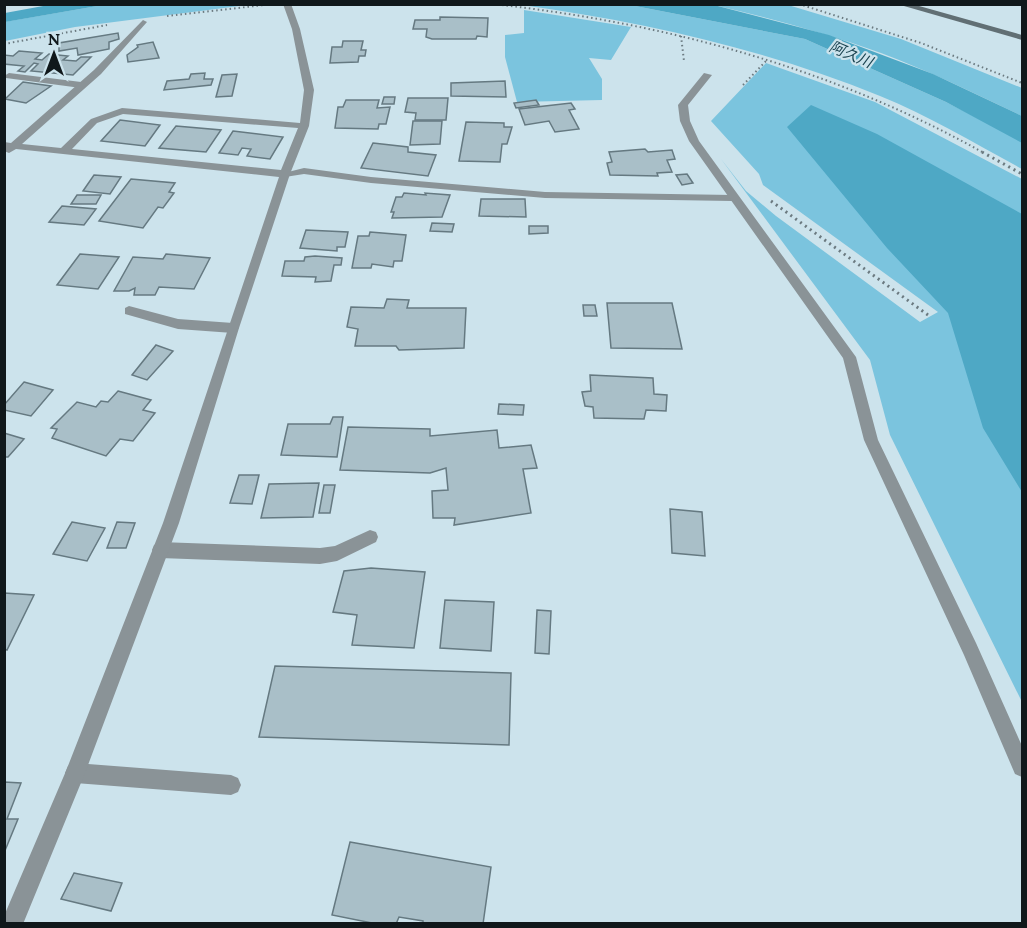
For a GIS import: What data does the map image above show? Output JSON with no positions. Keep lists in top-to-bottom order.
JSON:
{
  "water": ["阿久川"],
  "north": "top"
}
